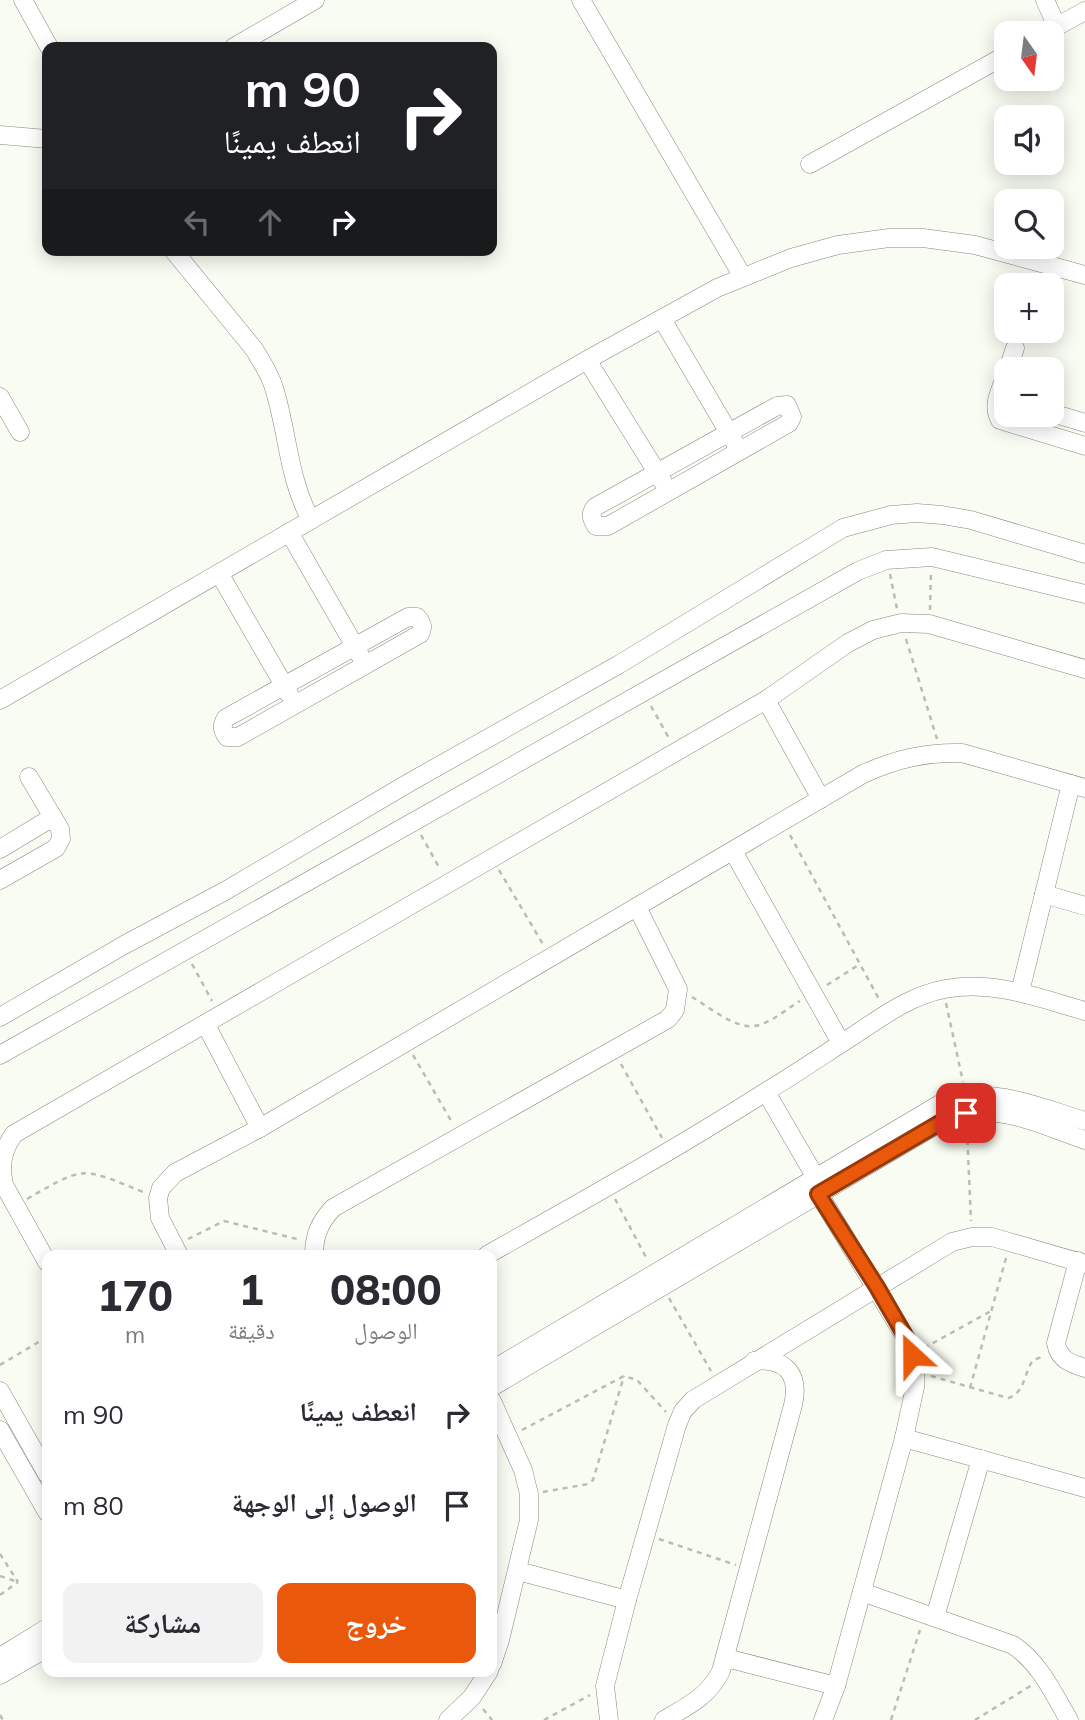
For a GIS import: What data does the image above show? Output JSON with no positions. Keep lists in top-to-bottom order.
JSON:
{
  "north": "bottom",
  "page": {
    "map_buttons": ["+", "−"],
    "turn": ["90 m", "انعطف يمينًا"],
    "eta": [
      "08:00",
      "الوصول",
      "1",
      "دقيقة",
      "170",
      "m"
    ],
    "list": [
      {
        "name": "انعطف يمينًا",
        "value": "90 m"
      },
      {
        "name": "الوصول إلى الوجهة",
        "value": "80 m"
      }
    ],
    "buttons": ["خروج", "مشاركة"]
  }
}
